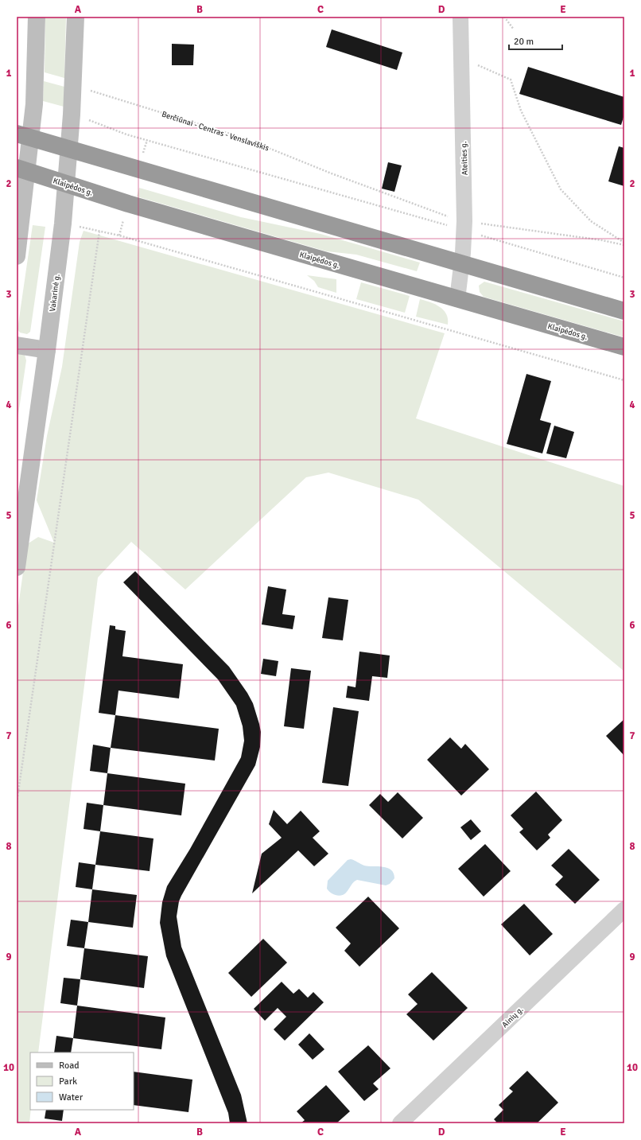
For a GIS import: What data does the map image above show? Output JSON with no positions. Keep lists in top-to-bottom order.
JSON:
{
  "streets": {
    "highway": ["Klaipėdos g."],
    "main road": ["Vakarinė g."],
    "street": ["Ateities g.", "Ainių g."],
    "path": ["Berčiūnai - Centras - Venslaviškis"]
  },
  "crossings": [
    ["Berčiūnai - Centras - Venslaviškis", "Ateities g."],
    ["Berčiūnai - Centras - Venslaviškis", "Vakarinė g."],
    ["Ateities g.", "Klaipėdos g."],
    ["Klaipėdos g.", "Vakarinė g."]
  ],
  "legend": ["Road", "Park", "Water"],
  "scale_bar": "20 m",
  "grid": {
    "columns": [
      "A",
      "B",
      "C",
      "D",
      "E"
    ],
    "rows": [
      "1",
      "2",
      "3",
      "4",
      "5",
      "6",
      "7",
      "8",
      "9",
      "10"
    ]
  }
}
